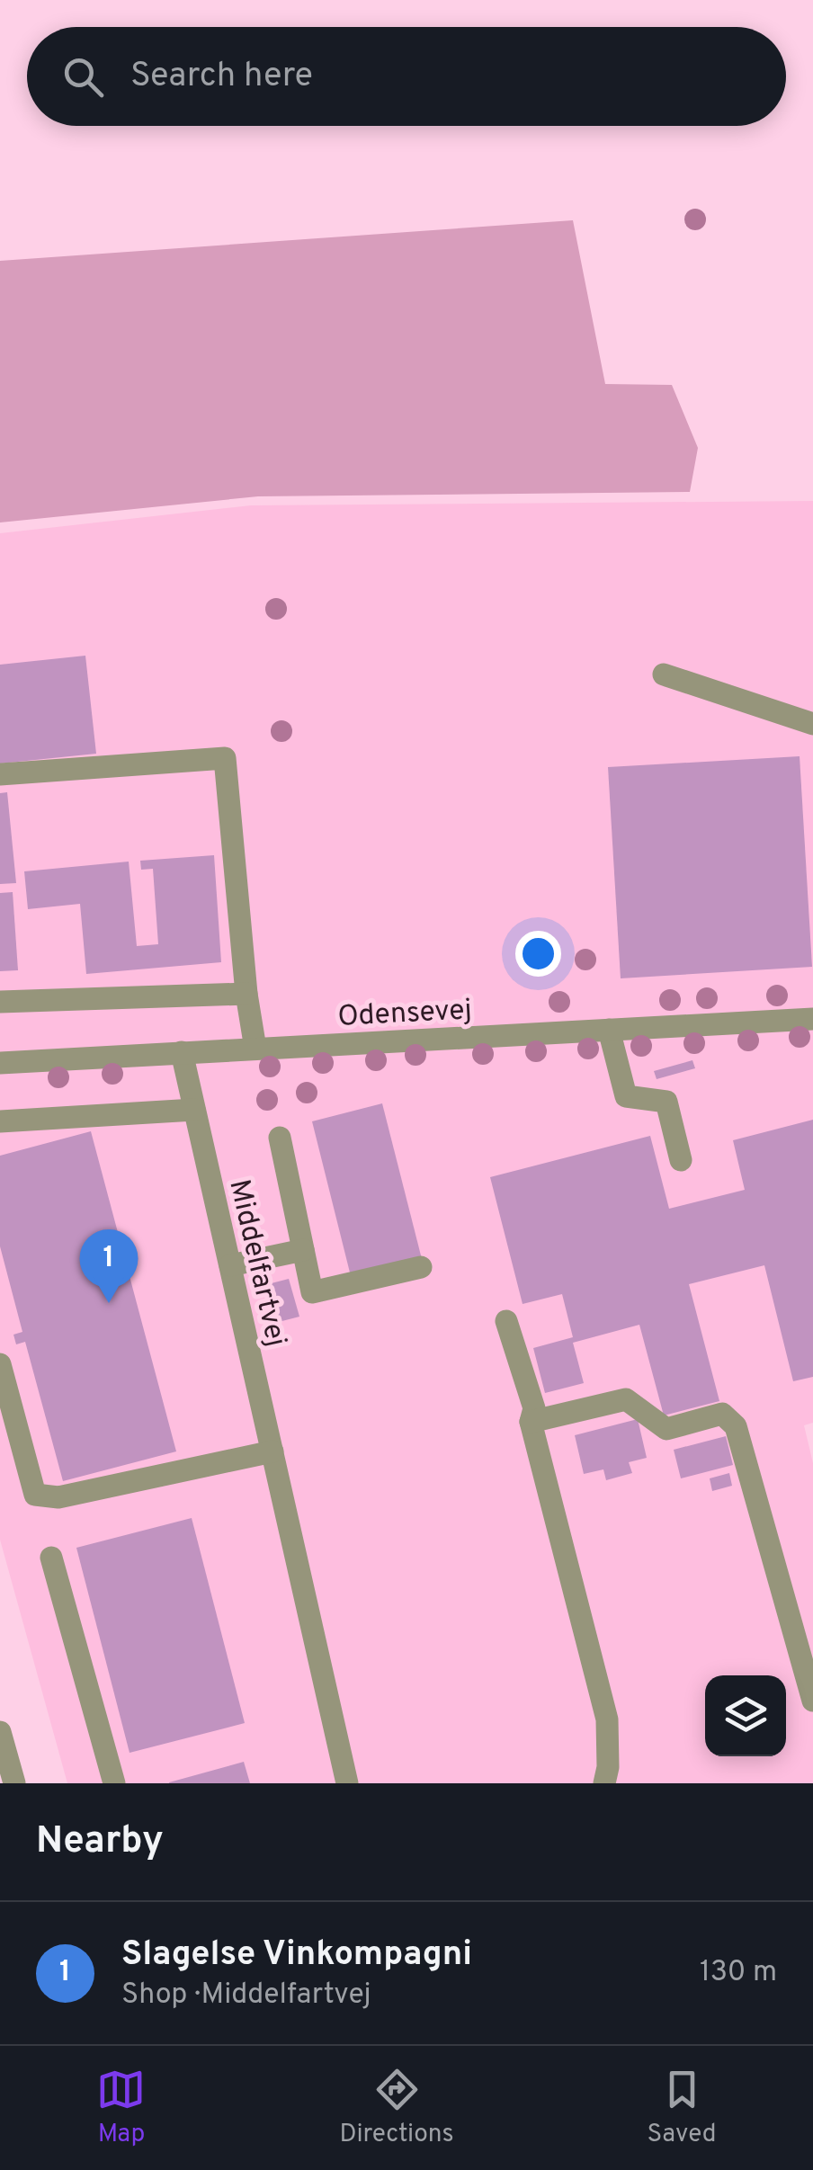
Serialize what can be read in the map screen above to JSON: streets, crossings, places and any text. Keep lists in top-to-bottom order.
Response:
{
  "streets": {
    "street": ["Odensevej", "Middelfartvej"]
  },
  "crossings": [
    ["Odensevej", "Middelfartvej"]
  ],
  "page": {
    "search": "Search here",
    "pins": "1",
    "heading": "Nearby",
    "list": [
      {
        "mark": "1",
        "name": "Slagelse Vinkompagni",
        "note": "Shop · Middelfartvej",
        "value": "130 m"
      }
    ],
    "nav": ["Map", "Directions", "Saved"]
  }
}
